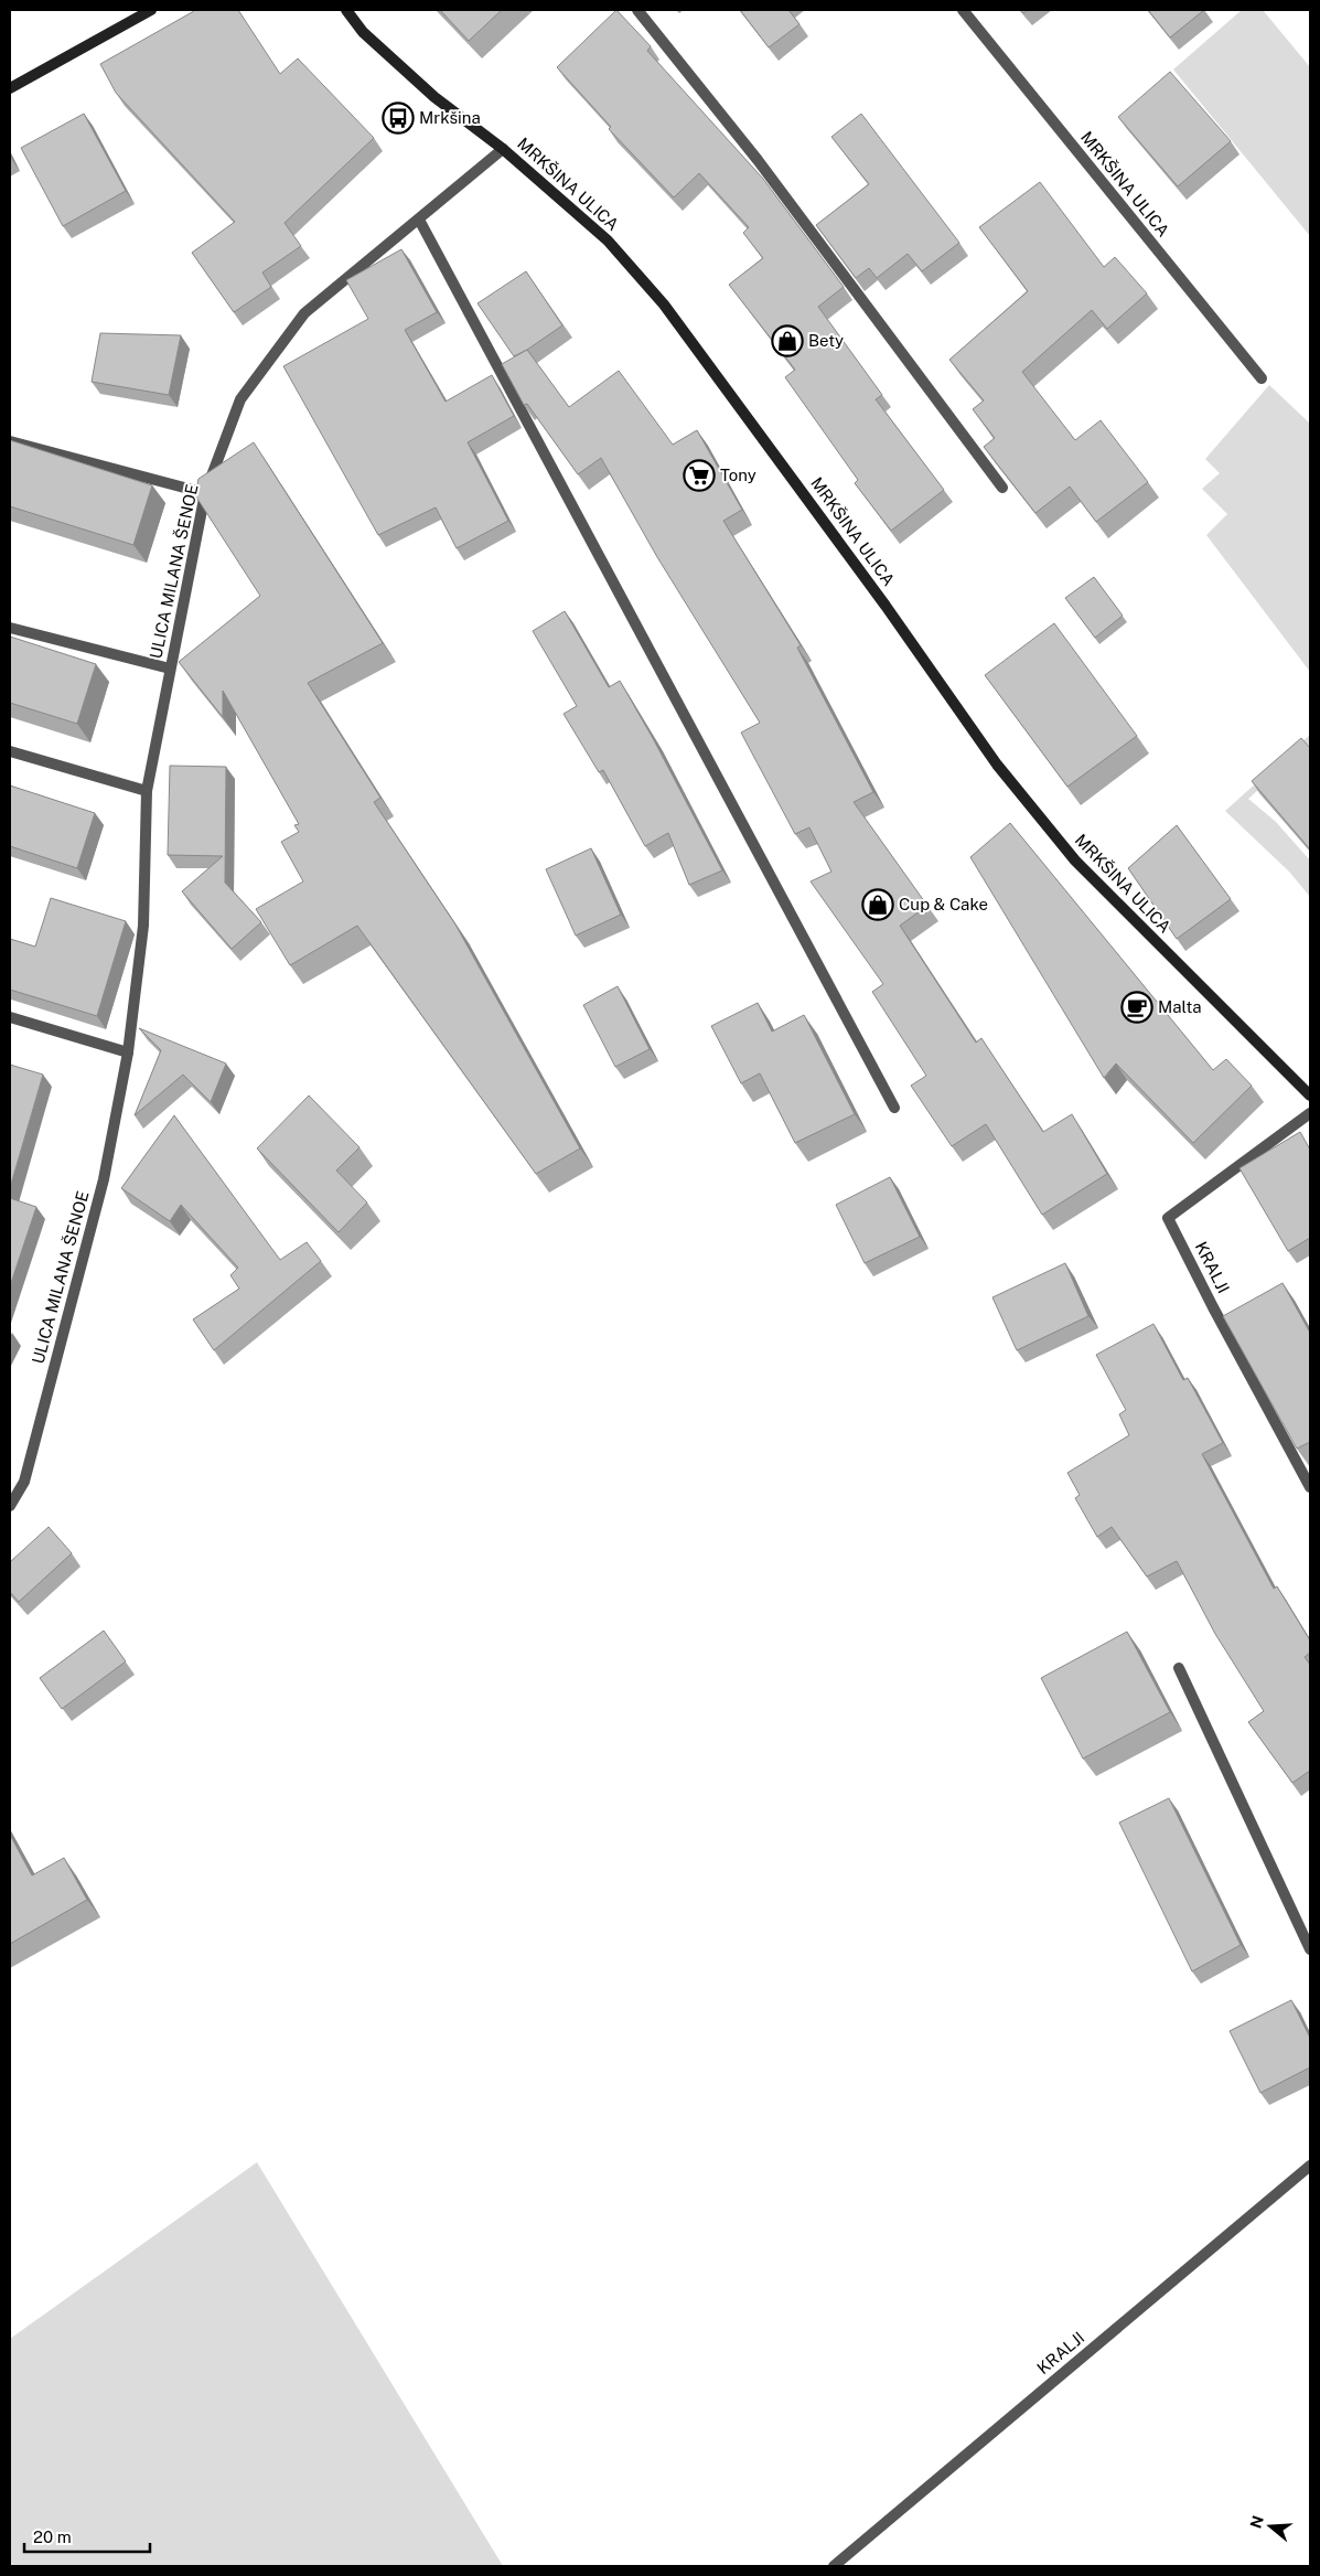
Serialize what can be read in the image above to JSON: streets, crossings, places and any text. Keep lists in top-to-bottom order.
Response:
{
  "streets": {
    "street": ["MRKŠINA ULICA", "ULICA MILANA ŠENOE", "KRALJI"]
  },
  "crossings": [
    ["MRKŠINA ULICA", "ULICA MILANA ŠENOE"]
  ],
  "places": {
    "bus stop": ["Mrkšina"],
    "shop": ["Bety", "Cup & Cake"],
    "supermarket": ["Tony"],
    "cafe": ["Malta"]
  },
  "scale_bar": "20 m",
  "north": "left"
}
